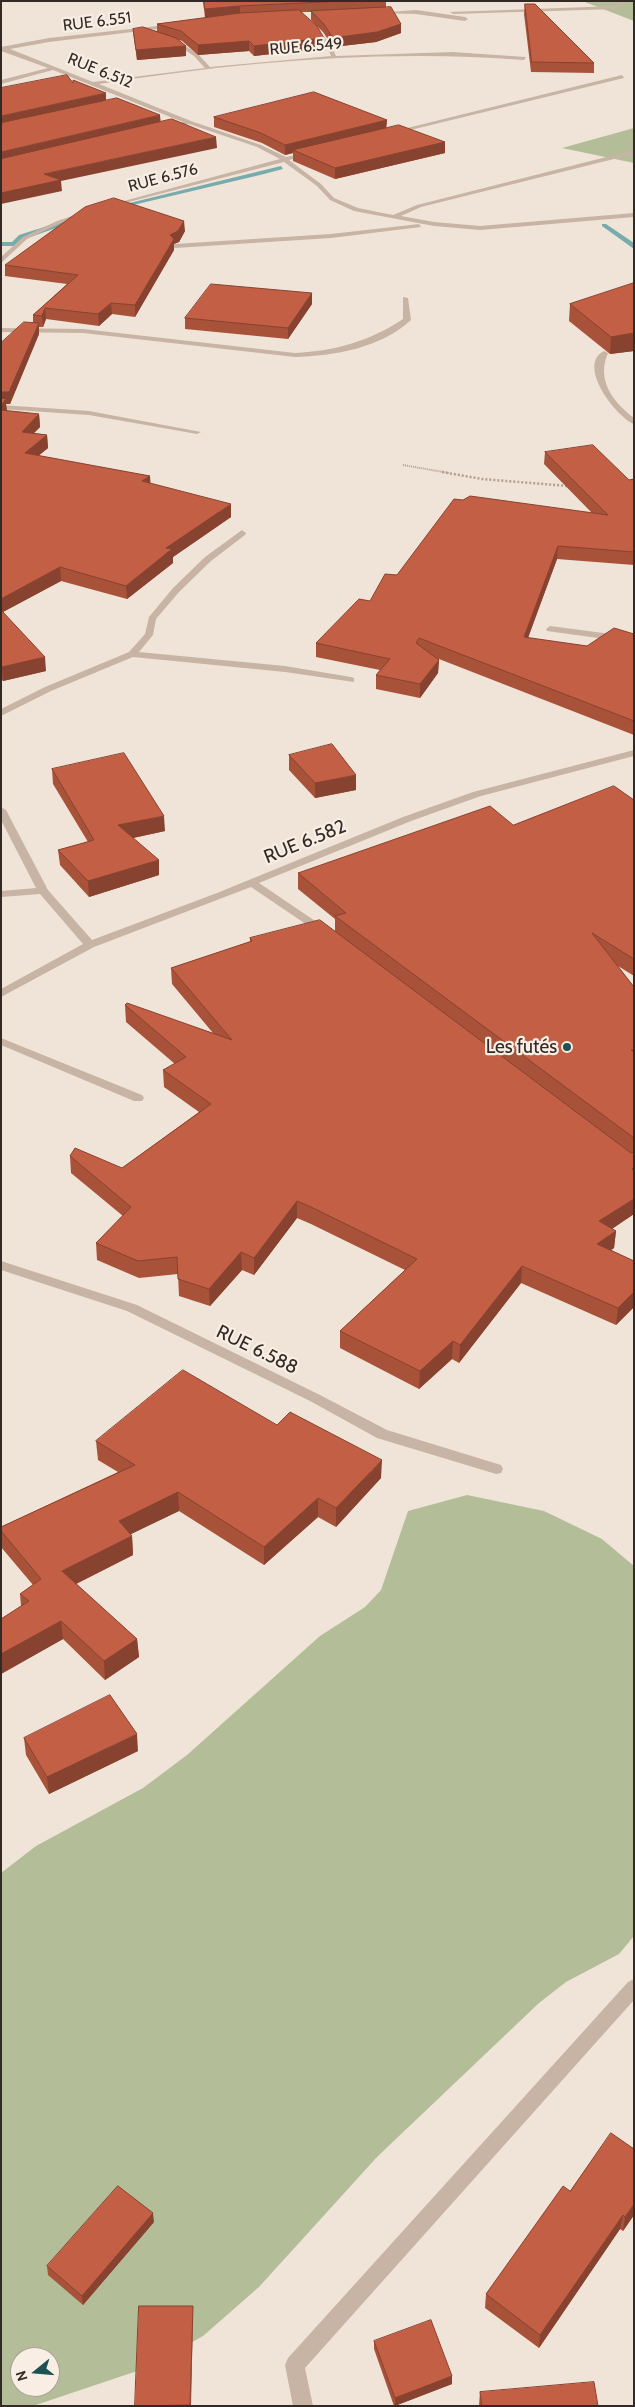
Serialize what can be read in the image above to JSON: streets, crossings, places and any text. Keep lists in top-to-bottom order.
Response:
{
  "streets": {
    "street": [
      "RUE 6.551",
      "RUE 6.549",
      "RUE 6.512",
      "RUE 6.576",
      "RUE 6.582",
      "RUE 6.588"
    ]
  },
  "crossings": [
    ["RUE 6.551", "RUE 6.512"],
    ["RUE 6.549", "RUE 6.512"],
    ["RUE 6.512", "RUE 6.576"]
  ],
  "places": ["Les futés"],
  "north": "left"
}
